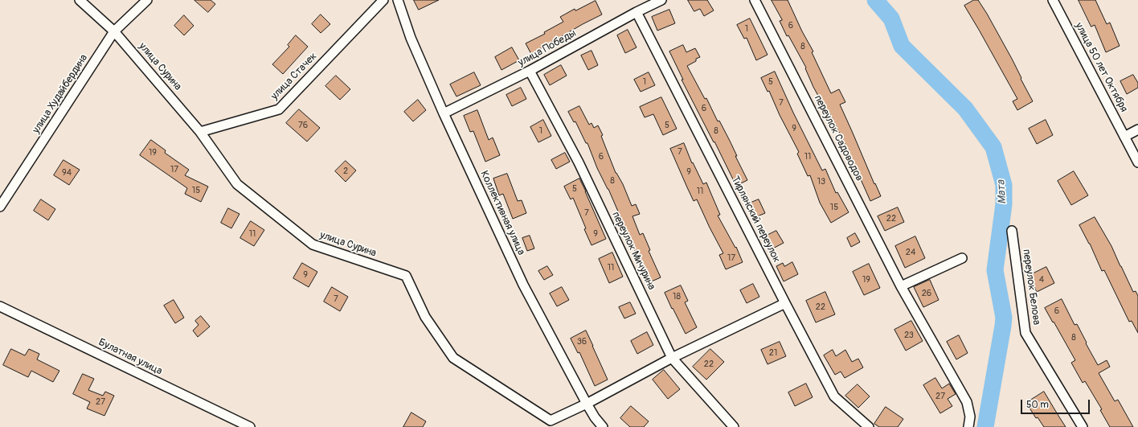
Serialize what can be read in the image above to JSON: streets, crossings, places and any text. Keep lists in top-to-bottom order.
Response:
{
  "streets": {
    "street": [
      "улица Победы",
      "улица Сурина",
      "улица 50 лет Октября",
      "улица Стачек",
      "улица Худайбердина",
      "переулок Садоводов",
      "Коллективная улица",
      "Тирлянский переулок",
      "переулок Мичурина",
      "переулок Белова",
      "Булатная улица"
    ]
  },
  "crossings": [
    ["улица Победы", "Коллективная улица"],
    ["улица Победы", "Тирлянский переулок"],
    ["улица Победы", "переулок Мичурина"],
    ["улица Сурина", "улица Стачек"],
    ["улица Сурина", "улица Худайбердина"],
    ["улица Сурина", "Коллективная улица"]
  ],
  "water": ["Мата"],
  "house_numbers": [
    "6",
    "1",
    "8",
    "1",
    "5",
    "7",
    "6",
    "76",
    "5",
    "9",
    "1",
    "8",
    "7",
    "19",
    "6",
    "11",
    "17",
    "2",
    "9",
    "94",
    "8",
    "13",
    "5",
    "15",
    "11",
    "15",
    "7",
    "22",
    "11",
    "9",
    "24",
    "17",
    "11",
    "9",
    "19",
    "4",
    "26",
    "18",
    "7",
    "22",
    "6",
    "23",
    "8",
    "36",
    "21",
    "22",
    "27",
    "27"
  ],
  "scale_bar": "50 m"
}
